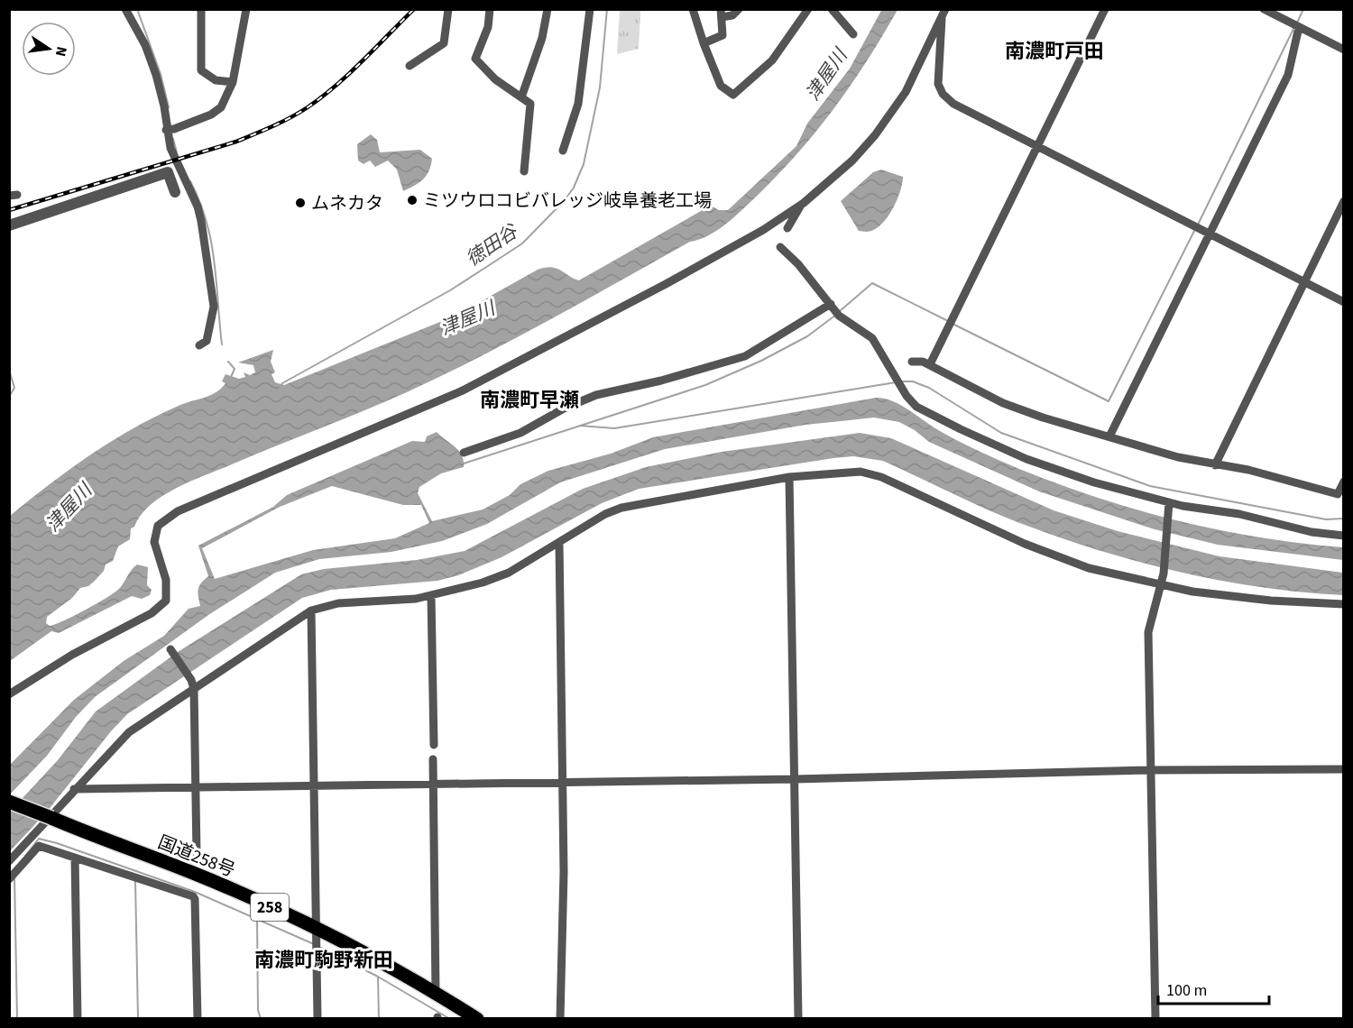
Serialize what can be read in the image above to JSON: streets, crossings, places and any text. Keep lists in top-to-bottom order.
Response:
{
  "streets": {
    "highway": ["国道258号", "258"]
  },
  "districts": ["南濃町戸田", "南濃町早瀬", "南濃町駒野新田"],
  "water": ["津屋川", "徳田谷"],
  "places": ["ミツウロコビバレッジ岐阜養老工場", "ムネカタ"],
  "scale_bar": "100 m",
  "north": "right"
}
